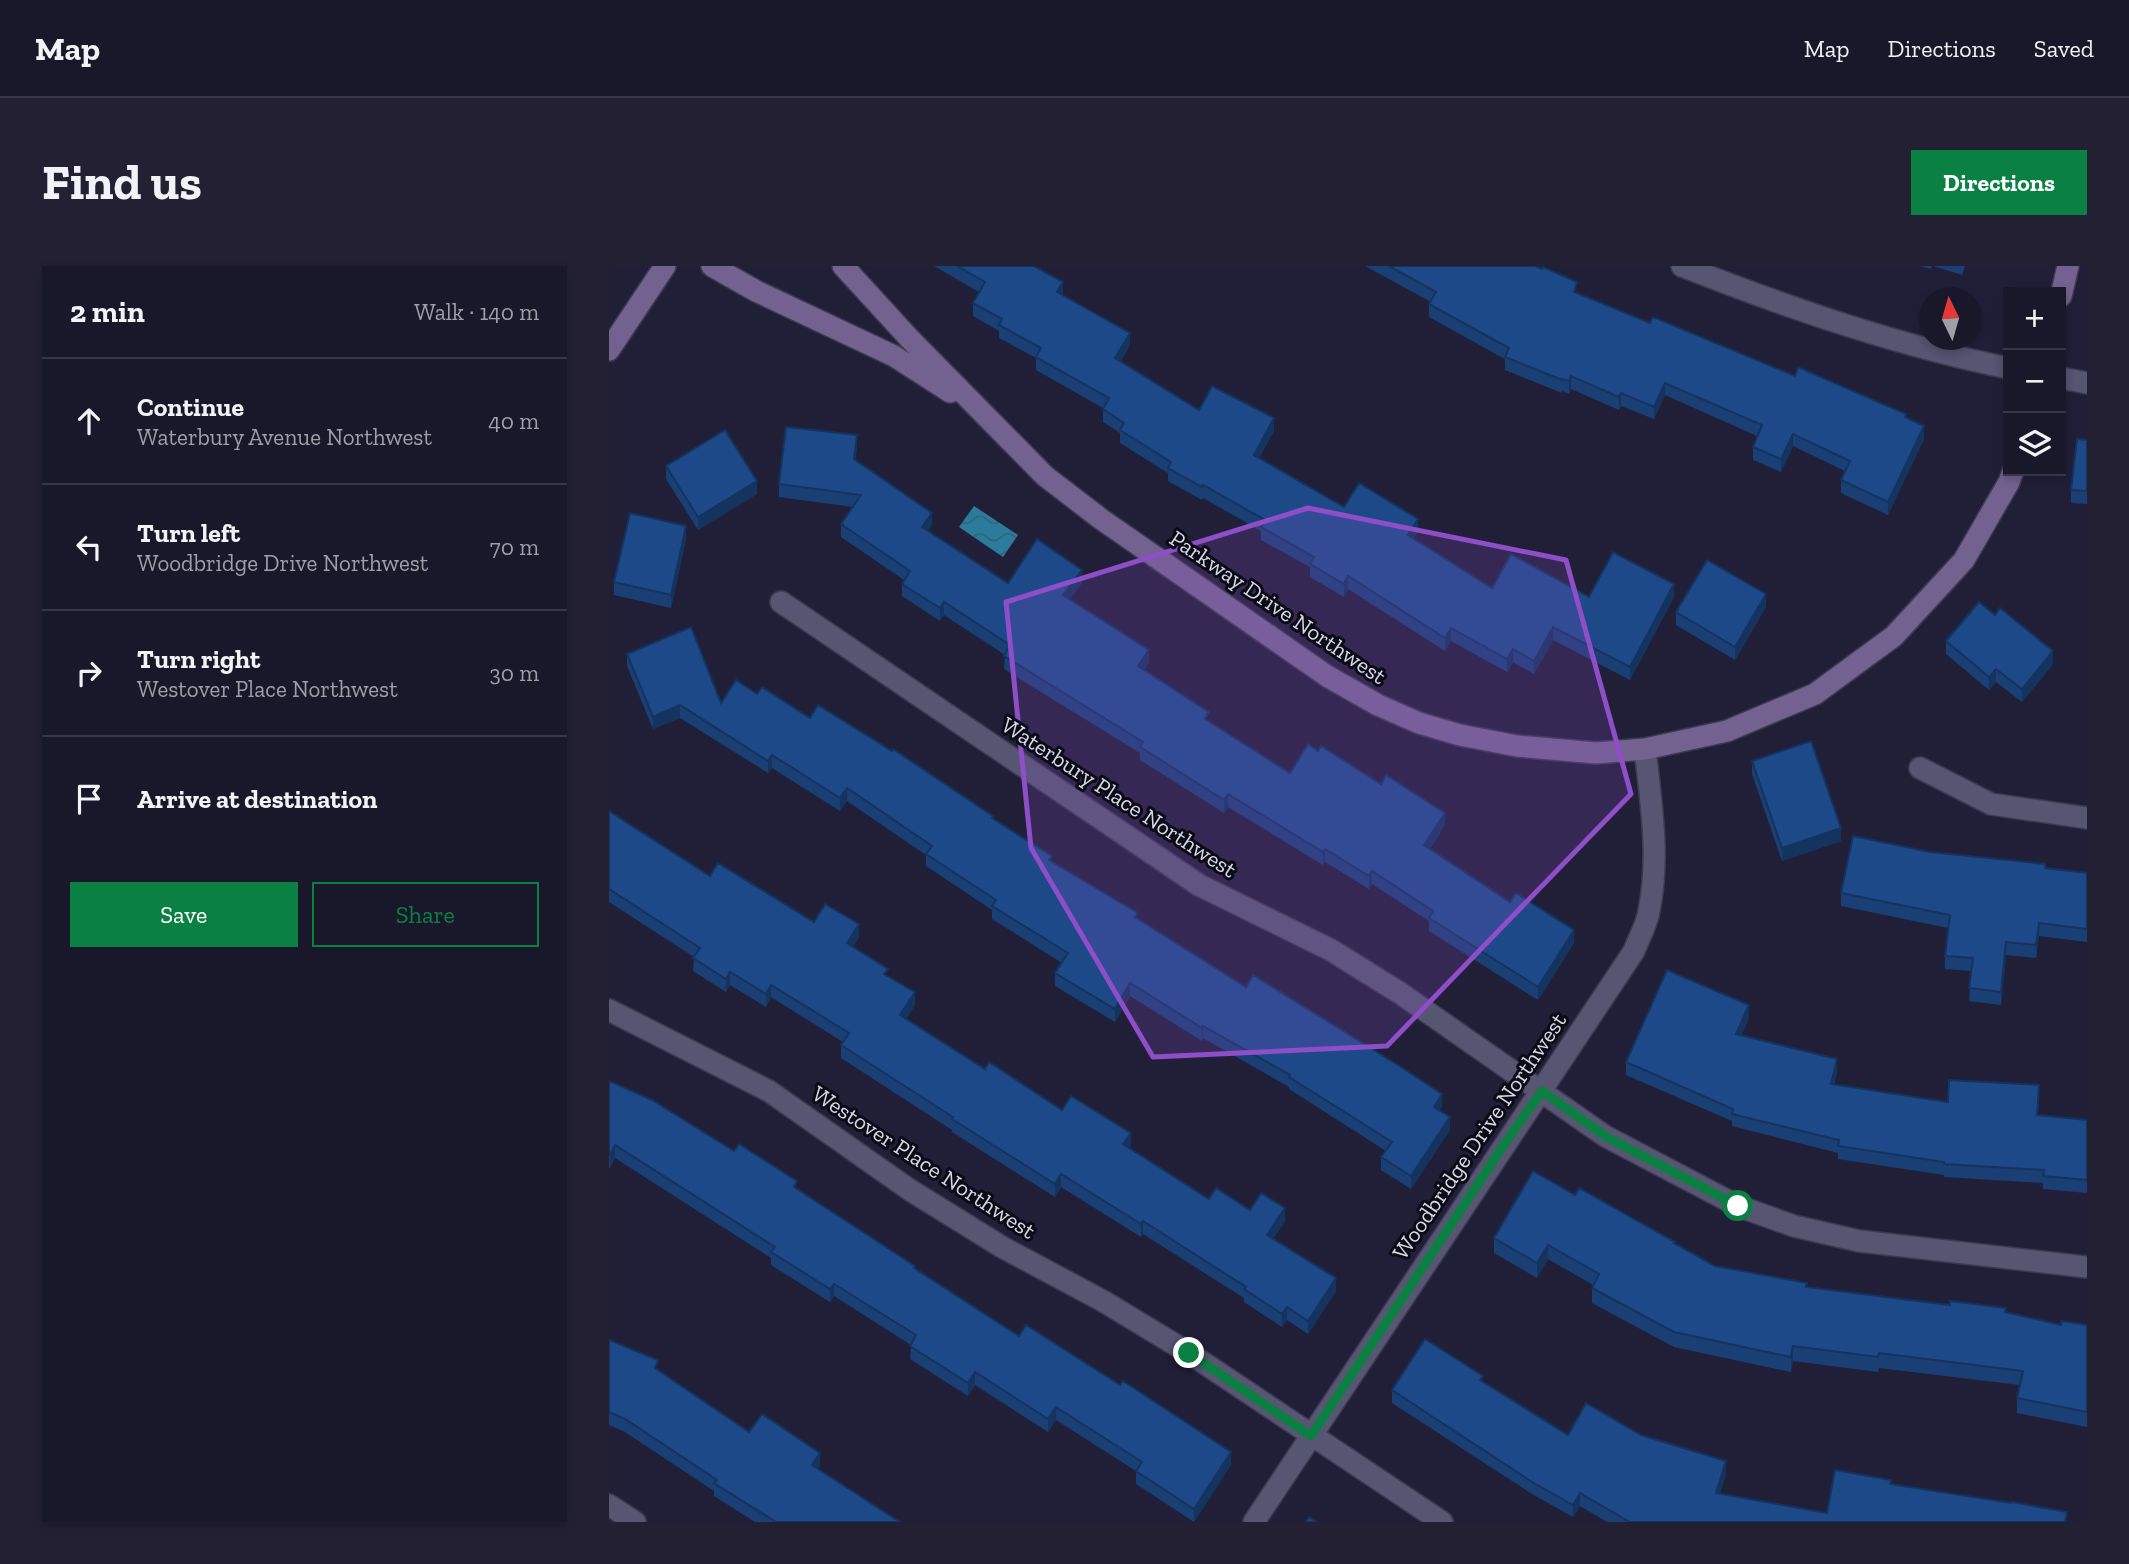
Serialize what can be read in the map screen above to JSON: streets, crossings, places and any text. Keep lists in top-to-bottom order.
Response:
{
  "streets": {
    "street": [
      "Parkway Drive Northwest",
      "Waterbury Place Northwest",
      "Woodbridge Drive Northwest",
      "Westover Place Northwest"
    ]
  },
  "crossings": [
    ["Parkway Drive Northwest", "Woodbridge Drive Northwest"],
    ["Waterbury Place Northwest", "Woodbridge Drive Northwest"],
    ["Woodbridge Drive Northwest", "Westover Place Northwest"]
  ],
  "north": "top",
  "page": {
    "header": "Map",
    "nav": ["Map", "Directions", "Saved"],
    "buttons": [
      "Directions",
      ["Save", "Share"]
    ],
    "title": "Find us",
    "heading": ["2 min", "Walk · 140 m"],
    "map_buttons": ["+", "−"],
    "list": [
      ["Continue", "Waterbury Avenue Northwest", "40 m"],
      ["Turn left", "Woodbridge Drive Northwest", "70 m"],
      ["Turn right", "Westover Place Northwest", "30 m"],
      "Arrive at destination"
    ]
  }
}
